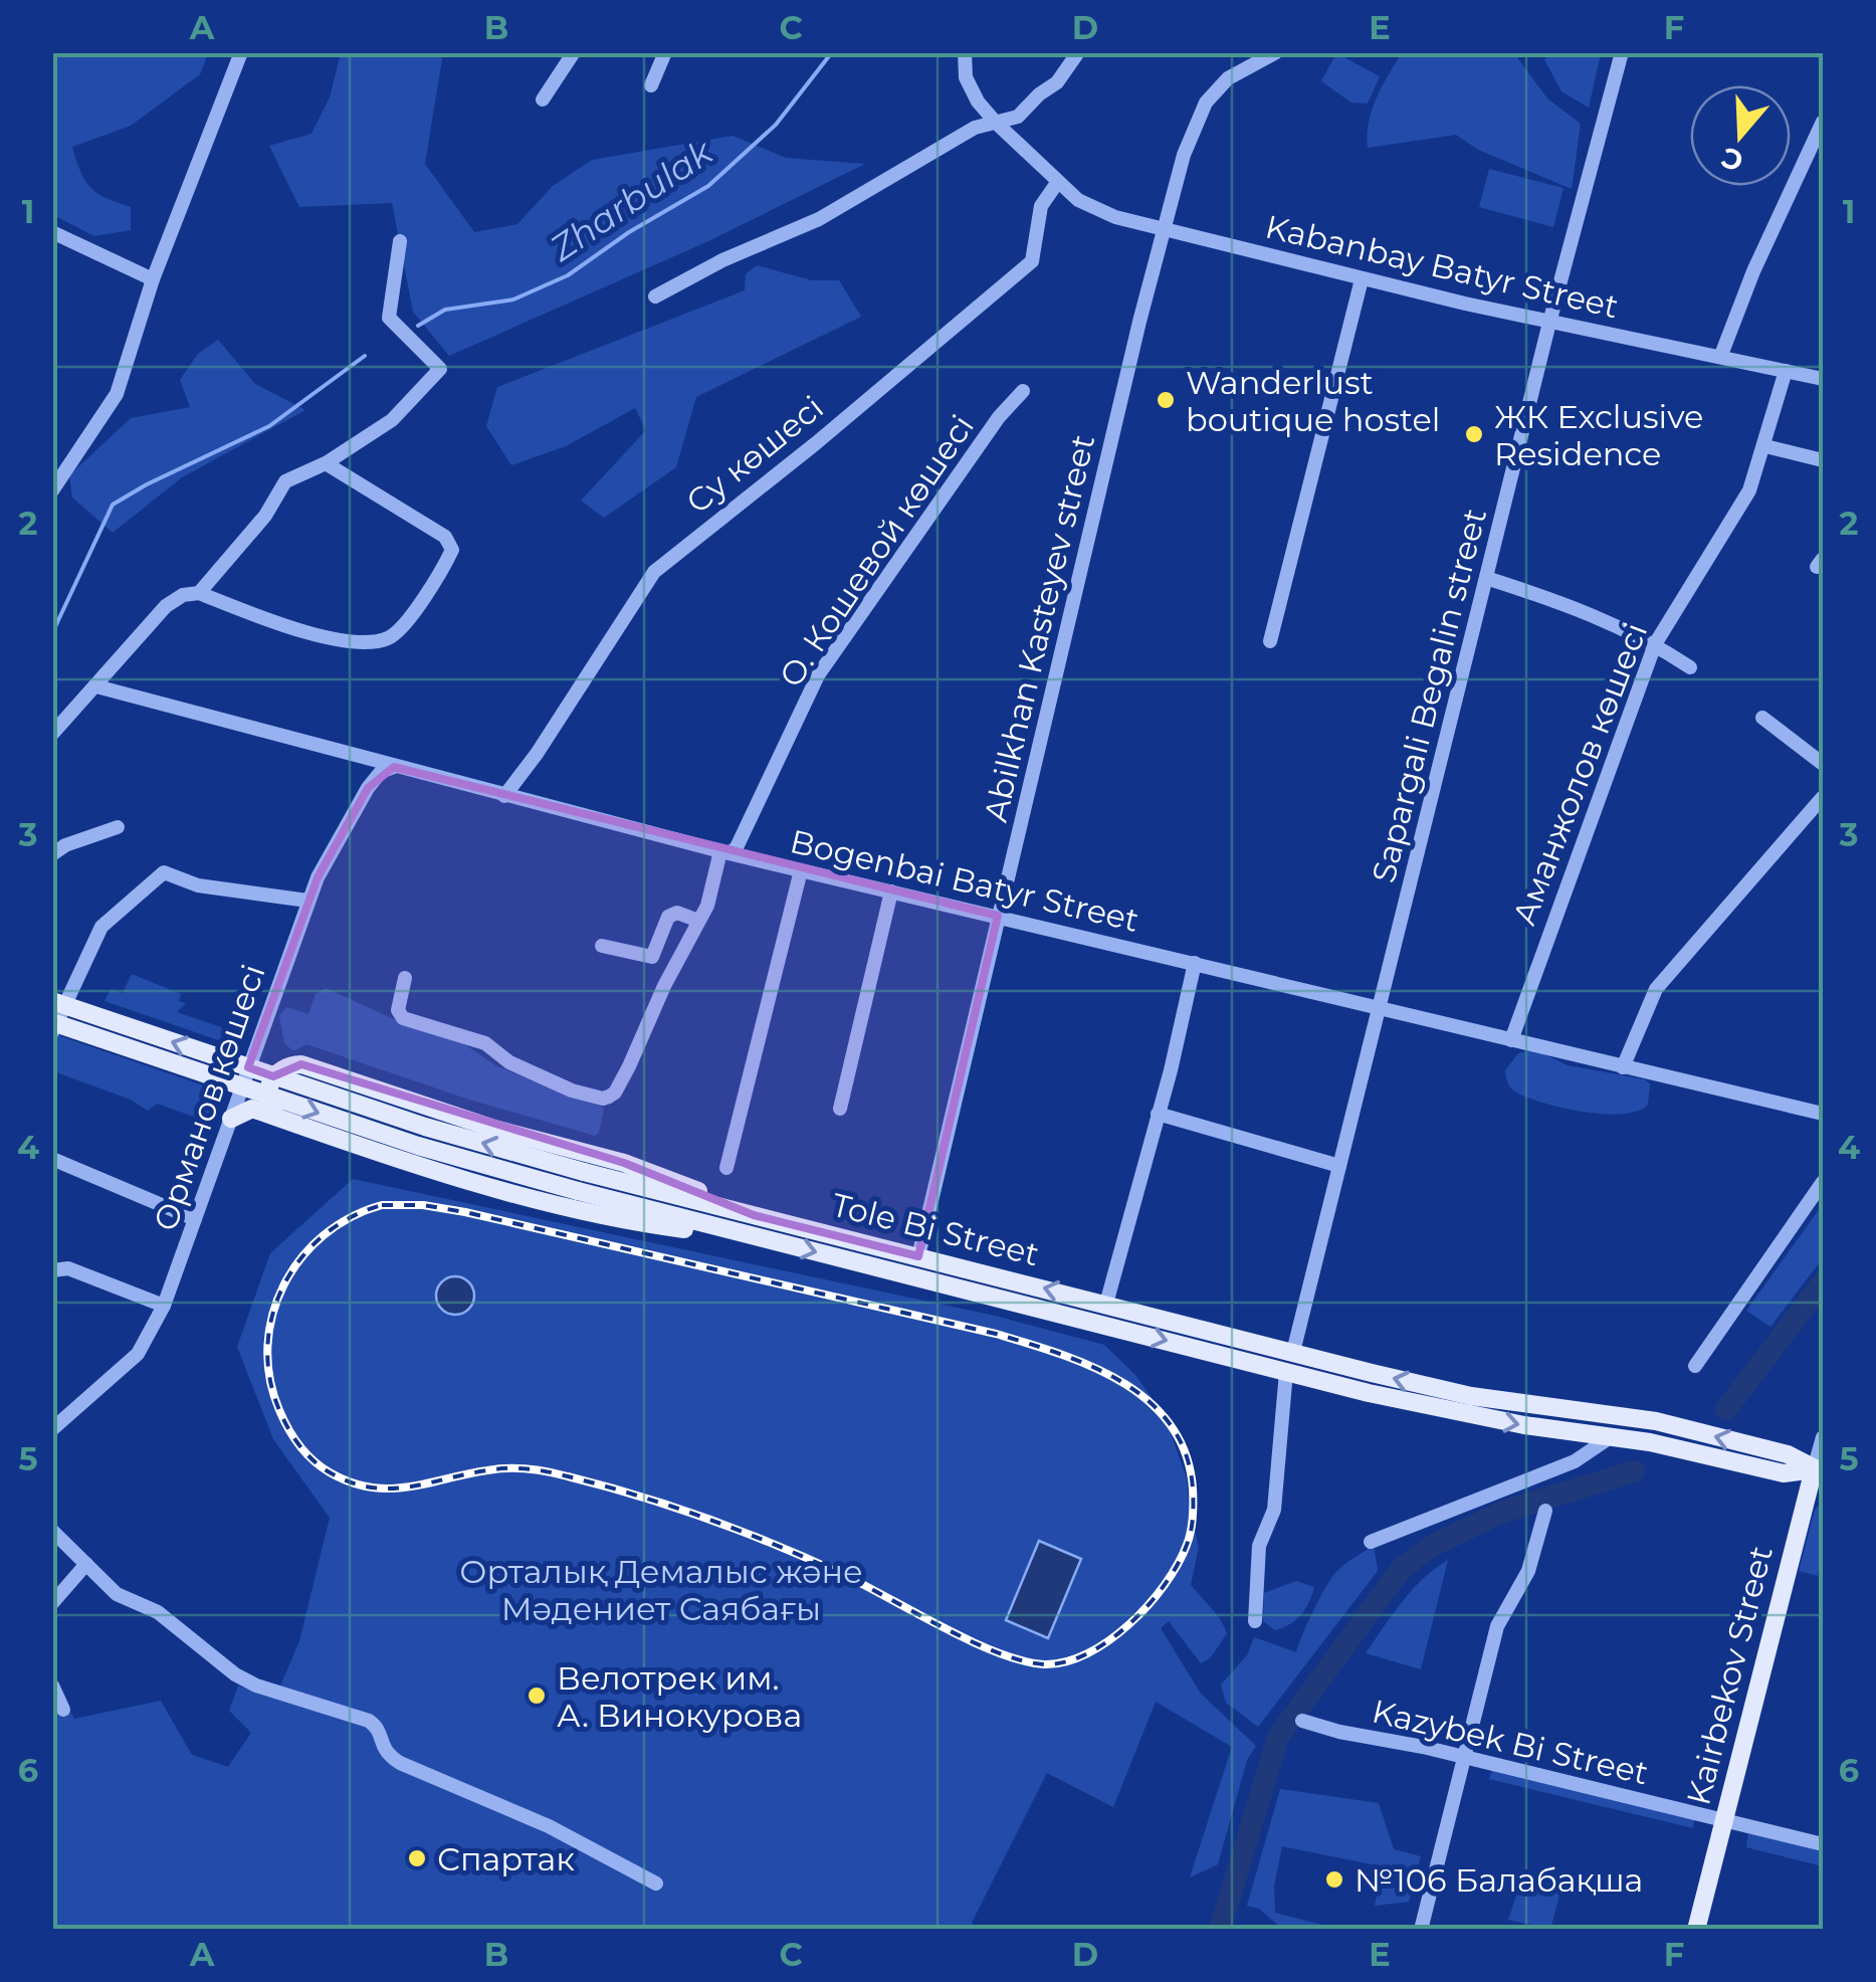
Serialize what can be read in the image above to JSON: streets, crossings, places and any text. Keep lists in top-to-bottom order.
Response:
{
  "streets": {
    "main road": ["Tole Bi Street", "Kairbekov Street"],
    "street": [
      "Kabanbay Batyr Street",
      "Су көшесі",
      "О. Кошевой көшесі",
      "Abilkhan Kasteyev street",
      "Sapargali Begalin street",
      "Аманжолов көшесі",
      "Bogenbai Batyr Street",
      "Орманов көшесі",
      "Kazybek Bi Street"
    ]
  },
  "crossings": [
    ["Kabanbay Batyr Street", "Су көшесі"],
    ["Kabanbay Batyr Street", "Abilkhan Kasteyev street"],
    ["Kabanbay Batyr Street", "Sapargali Begalin street"],
    ["Kabanbay Batyr Street", "Аманжолов көшесі"],
    ["Су көшесі", "Bogenbai Batyr Street"],
    ["О. Кошевой көшесі", "Bogenbai Batyr Street"],
    ["Abilkhan Kasteyev street", "Bogenbai Batyr Street"],
    ["Abilkhan Kasteyev street", "Tole Bi Street"],
    ["Sapargali Begalin street", "Bogenbai Batyr Street"],
    ["Sapargali Begalin street", "Tole Bi Street"],
    ["Аманжолов көшесі", "Bogenbai Batyr Street"],
    ["Bogenbai Batyr Street", "Орманов көшесі"],
    ["Tole Bi Street", "Kairbekov Street"],
    ["Kairbekov Street", "Kazybek Bi Street"]
  ],
  "water": ["Zharbulak"],
  "parks": ["Орталық Демалыс және Мәдениет Саябағы"],
  "places": [
    "Wanderlust boutique hostel",
    "ЖК Exclusive Residence",
    "Велотрек им. А. Винокурова",
    "Спартак",
    "№106 Балабақша"
  ],
  "north": "bottom",
  "grid": {
    "columns": [
      "A",
      "B",
      "C",
      "D",
      "E",
      "F"
    ],
    "rows": [
      "1",
      "2",
      "3",
      "4",
      "5",
      "6"
    ]
  }
}
